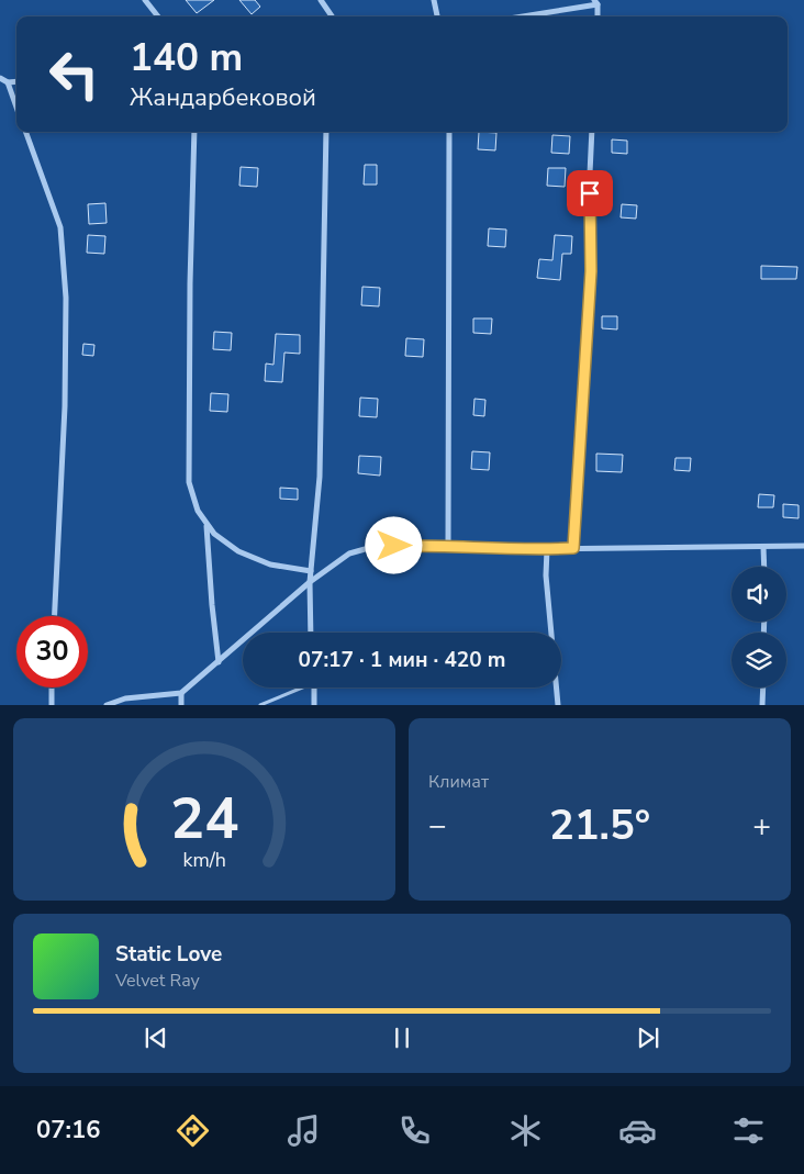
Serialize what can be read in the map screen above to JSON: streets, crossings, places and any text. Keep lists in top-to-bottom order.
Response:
{
  "page": {
    "turn": ["140 m", "Жандарбековой"],
    "limit": "30",
    "trip": "07:17 · 1 мин · 420 m",
    "tile": "Климат",
    "heat": ["−", "21.5°", "+"],
    "song": ["Static Love", "Velvet Ray"],
    "tabs": "07:16",
    "gauge": ["24", "km/h"]
  }
}
